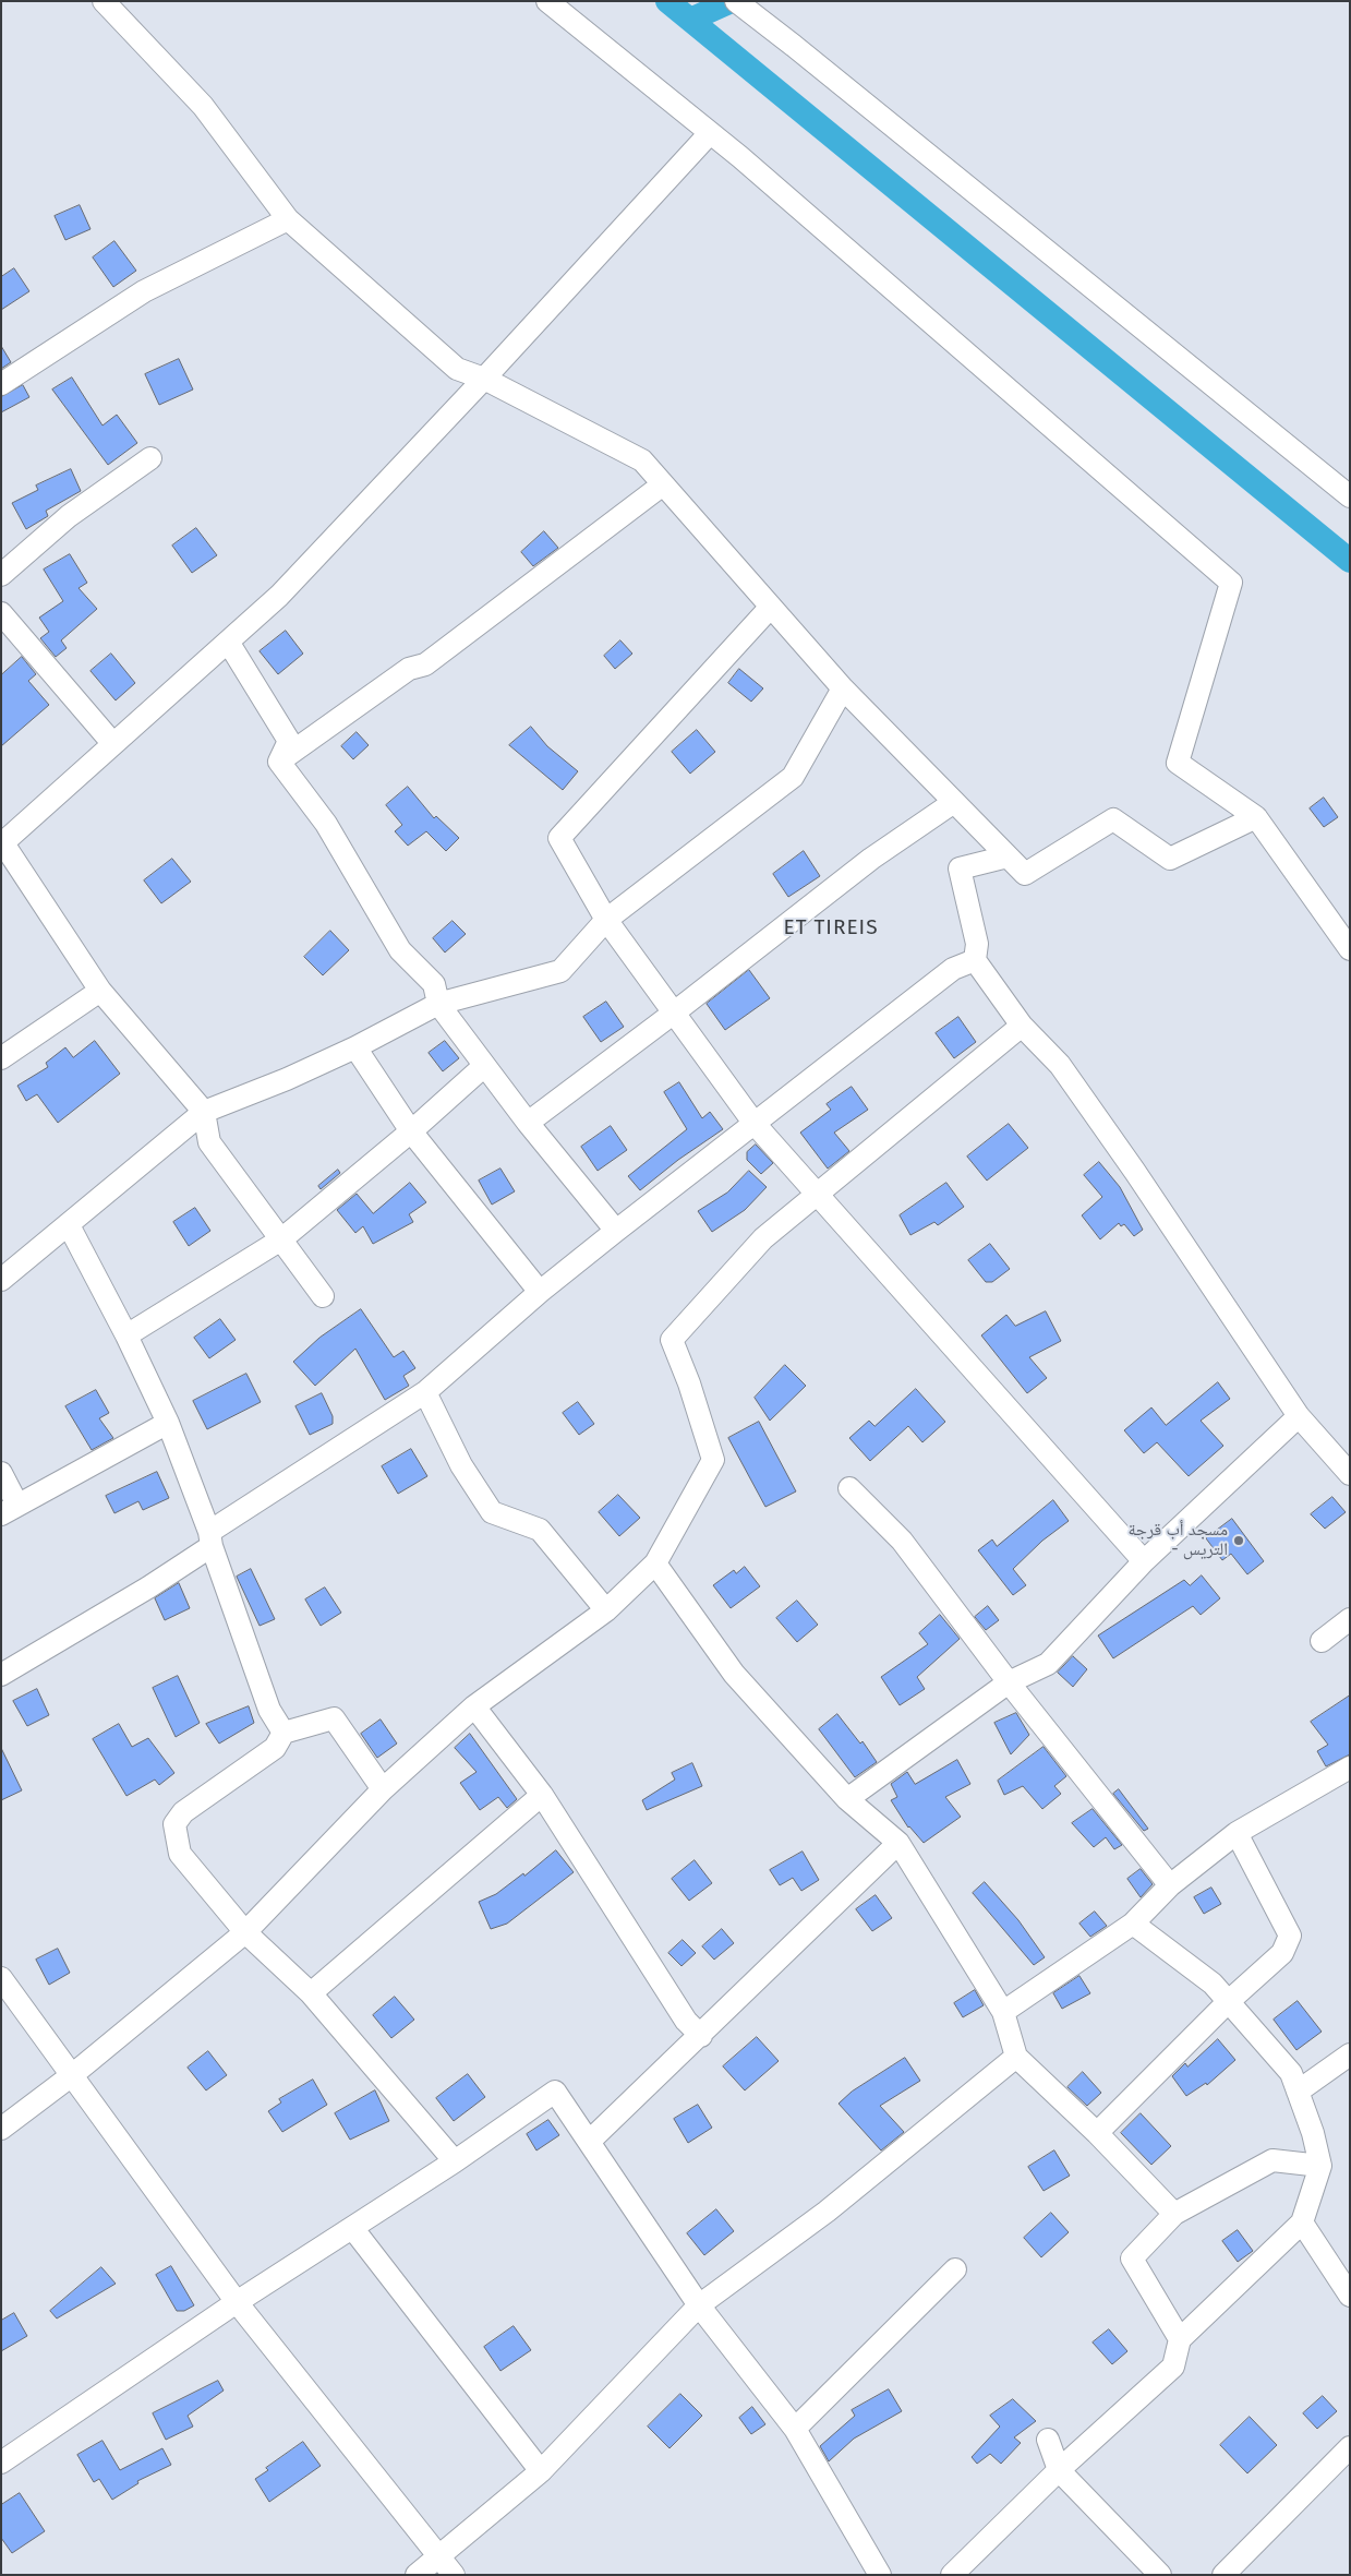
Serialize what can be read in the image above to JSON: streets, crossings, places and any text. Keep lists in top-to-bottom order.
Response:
{
  "districts": ["ET TIREIS"],
  "places": ["مسجد أب قرجة - التريس"]
}
